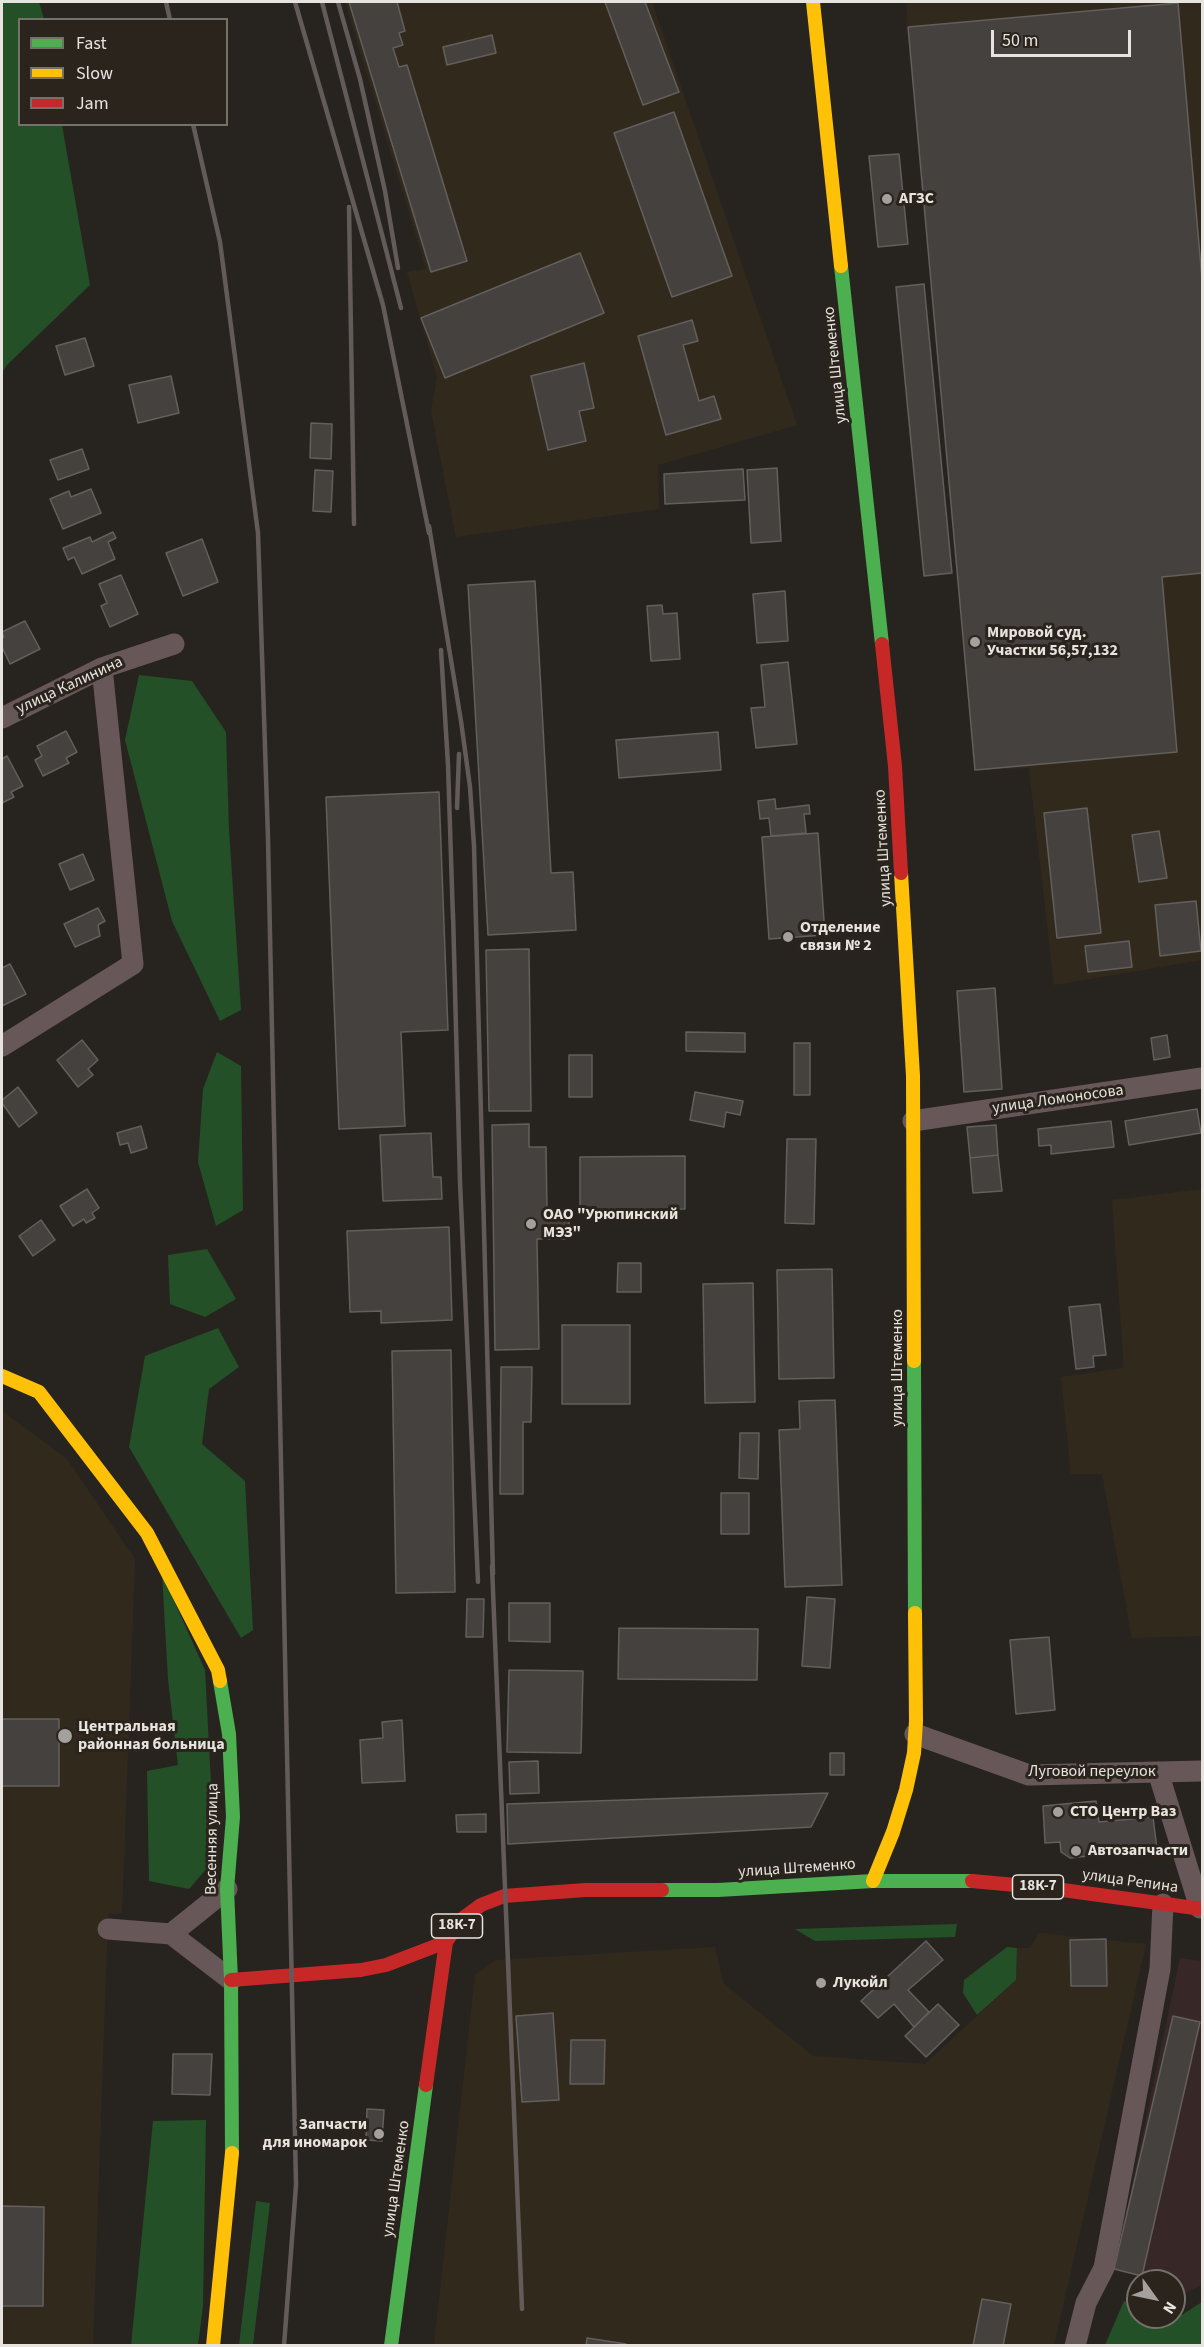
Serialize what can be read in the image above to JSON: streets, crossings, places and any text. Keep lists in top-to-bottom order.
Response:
{
  "streets": {
    "main road": [
      "улица Штеменко",
      "Весенняя улица",
      "улица Репина",
      "18К-7"
    ],
    "street": ["улица Калинина", "улица Ломоносова", "Луговой переулок"]
  },
  "crossings": [
    ["улица Штеменко", "улица Ломоносова"],
    ["улица Штеменко", "Луговой переулок"],
    ["улица Штеменко", "улица Репина"]
  ],
  "places": [
    "АГЗС",
    "Мировой суд. Участки 56,57,132",
    "Отделение связи № 2",
    "ОАО \"Урюпинский МЭЗ\"",
    "Центральная районная больница",
    "СТО Центр Ваз",
    "Автозапчасти",
    "Лукойл",
    "Запчасти для иномарок"
  ],
  "legend": ["Fast", "Slow", "Jam"],
  "scale_bar": "50 m",
  "north": "bottom right"
}
